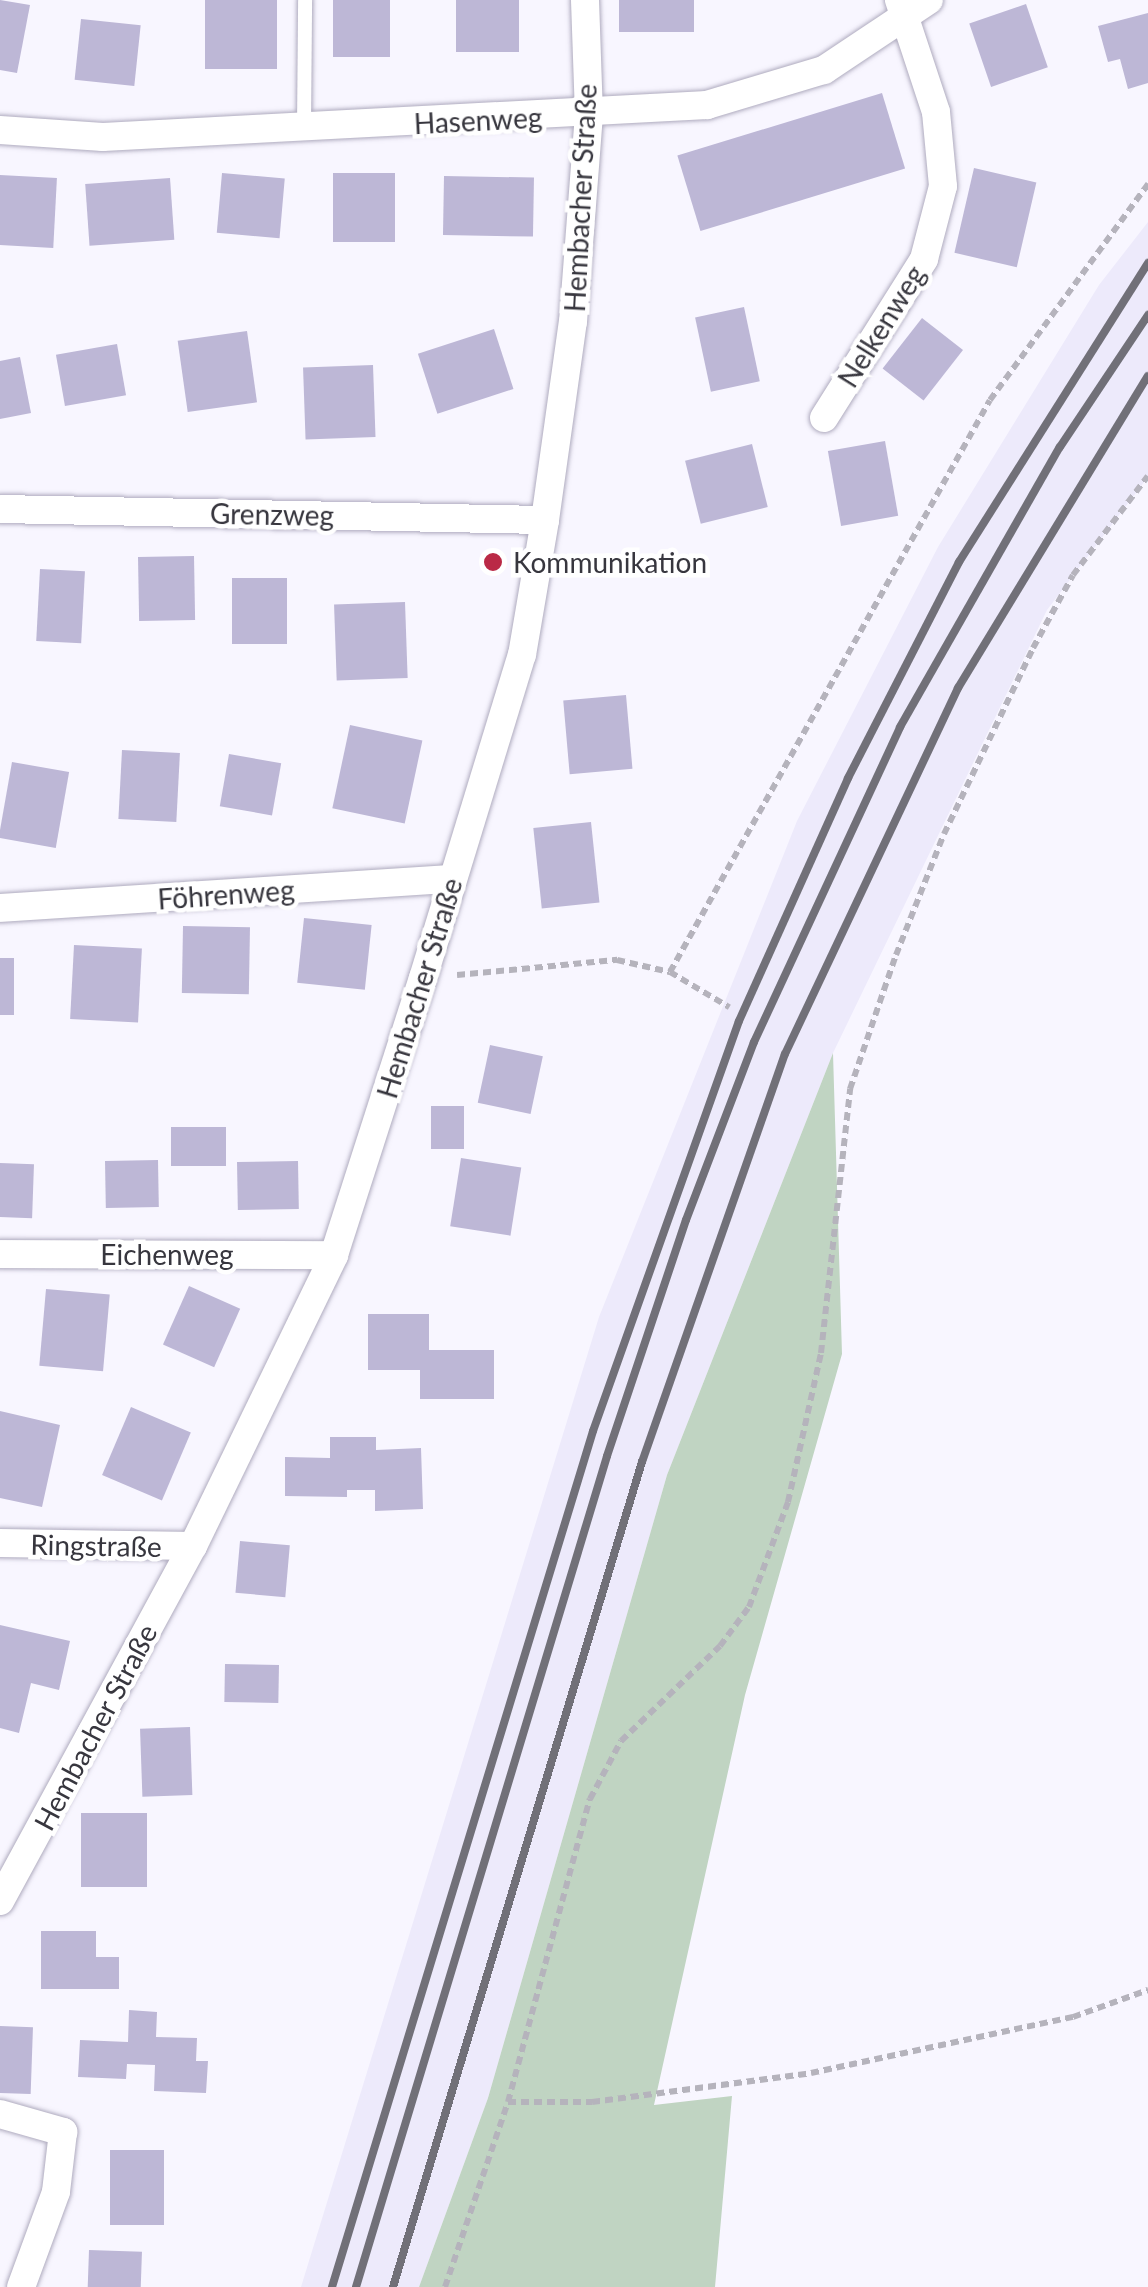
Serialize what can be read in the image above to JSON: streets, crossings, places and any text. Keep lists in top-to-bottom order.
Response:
{
  "streets": {
    "street": [
      "Hasenweg",
      "Hembacher Straße",
      "Nelkenweg",
      "Grenzweg",
      "Föhrenweg",
      "Eichenweg",
      "Ringstraße"
    ]
  },
  "crossings": [
    ["Hasenweg", "Hembacher Straße"],
    ["Hasenweg", "Nelkenweg"],
    ["Hembacher Straße", "Grenzweg"],
    ["Hembacher Straße", "Föhrenweg"],
    ["Hembacher Straße", "Eichenweg"],
    ["Hembacher Straße", "Ringstraße"]
  ],
  "places": ["Kommunikation"]
}
